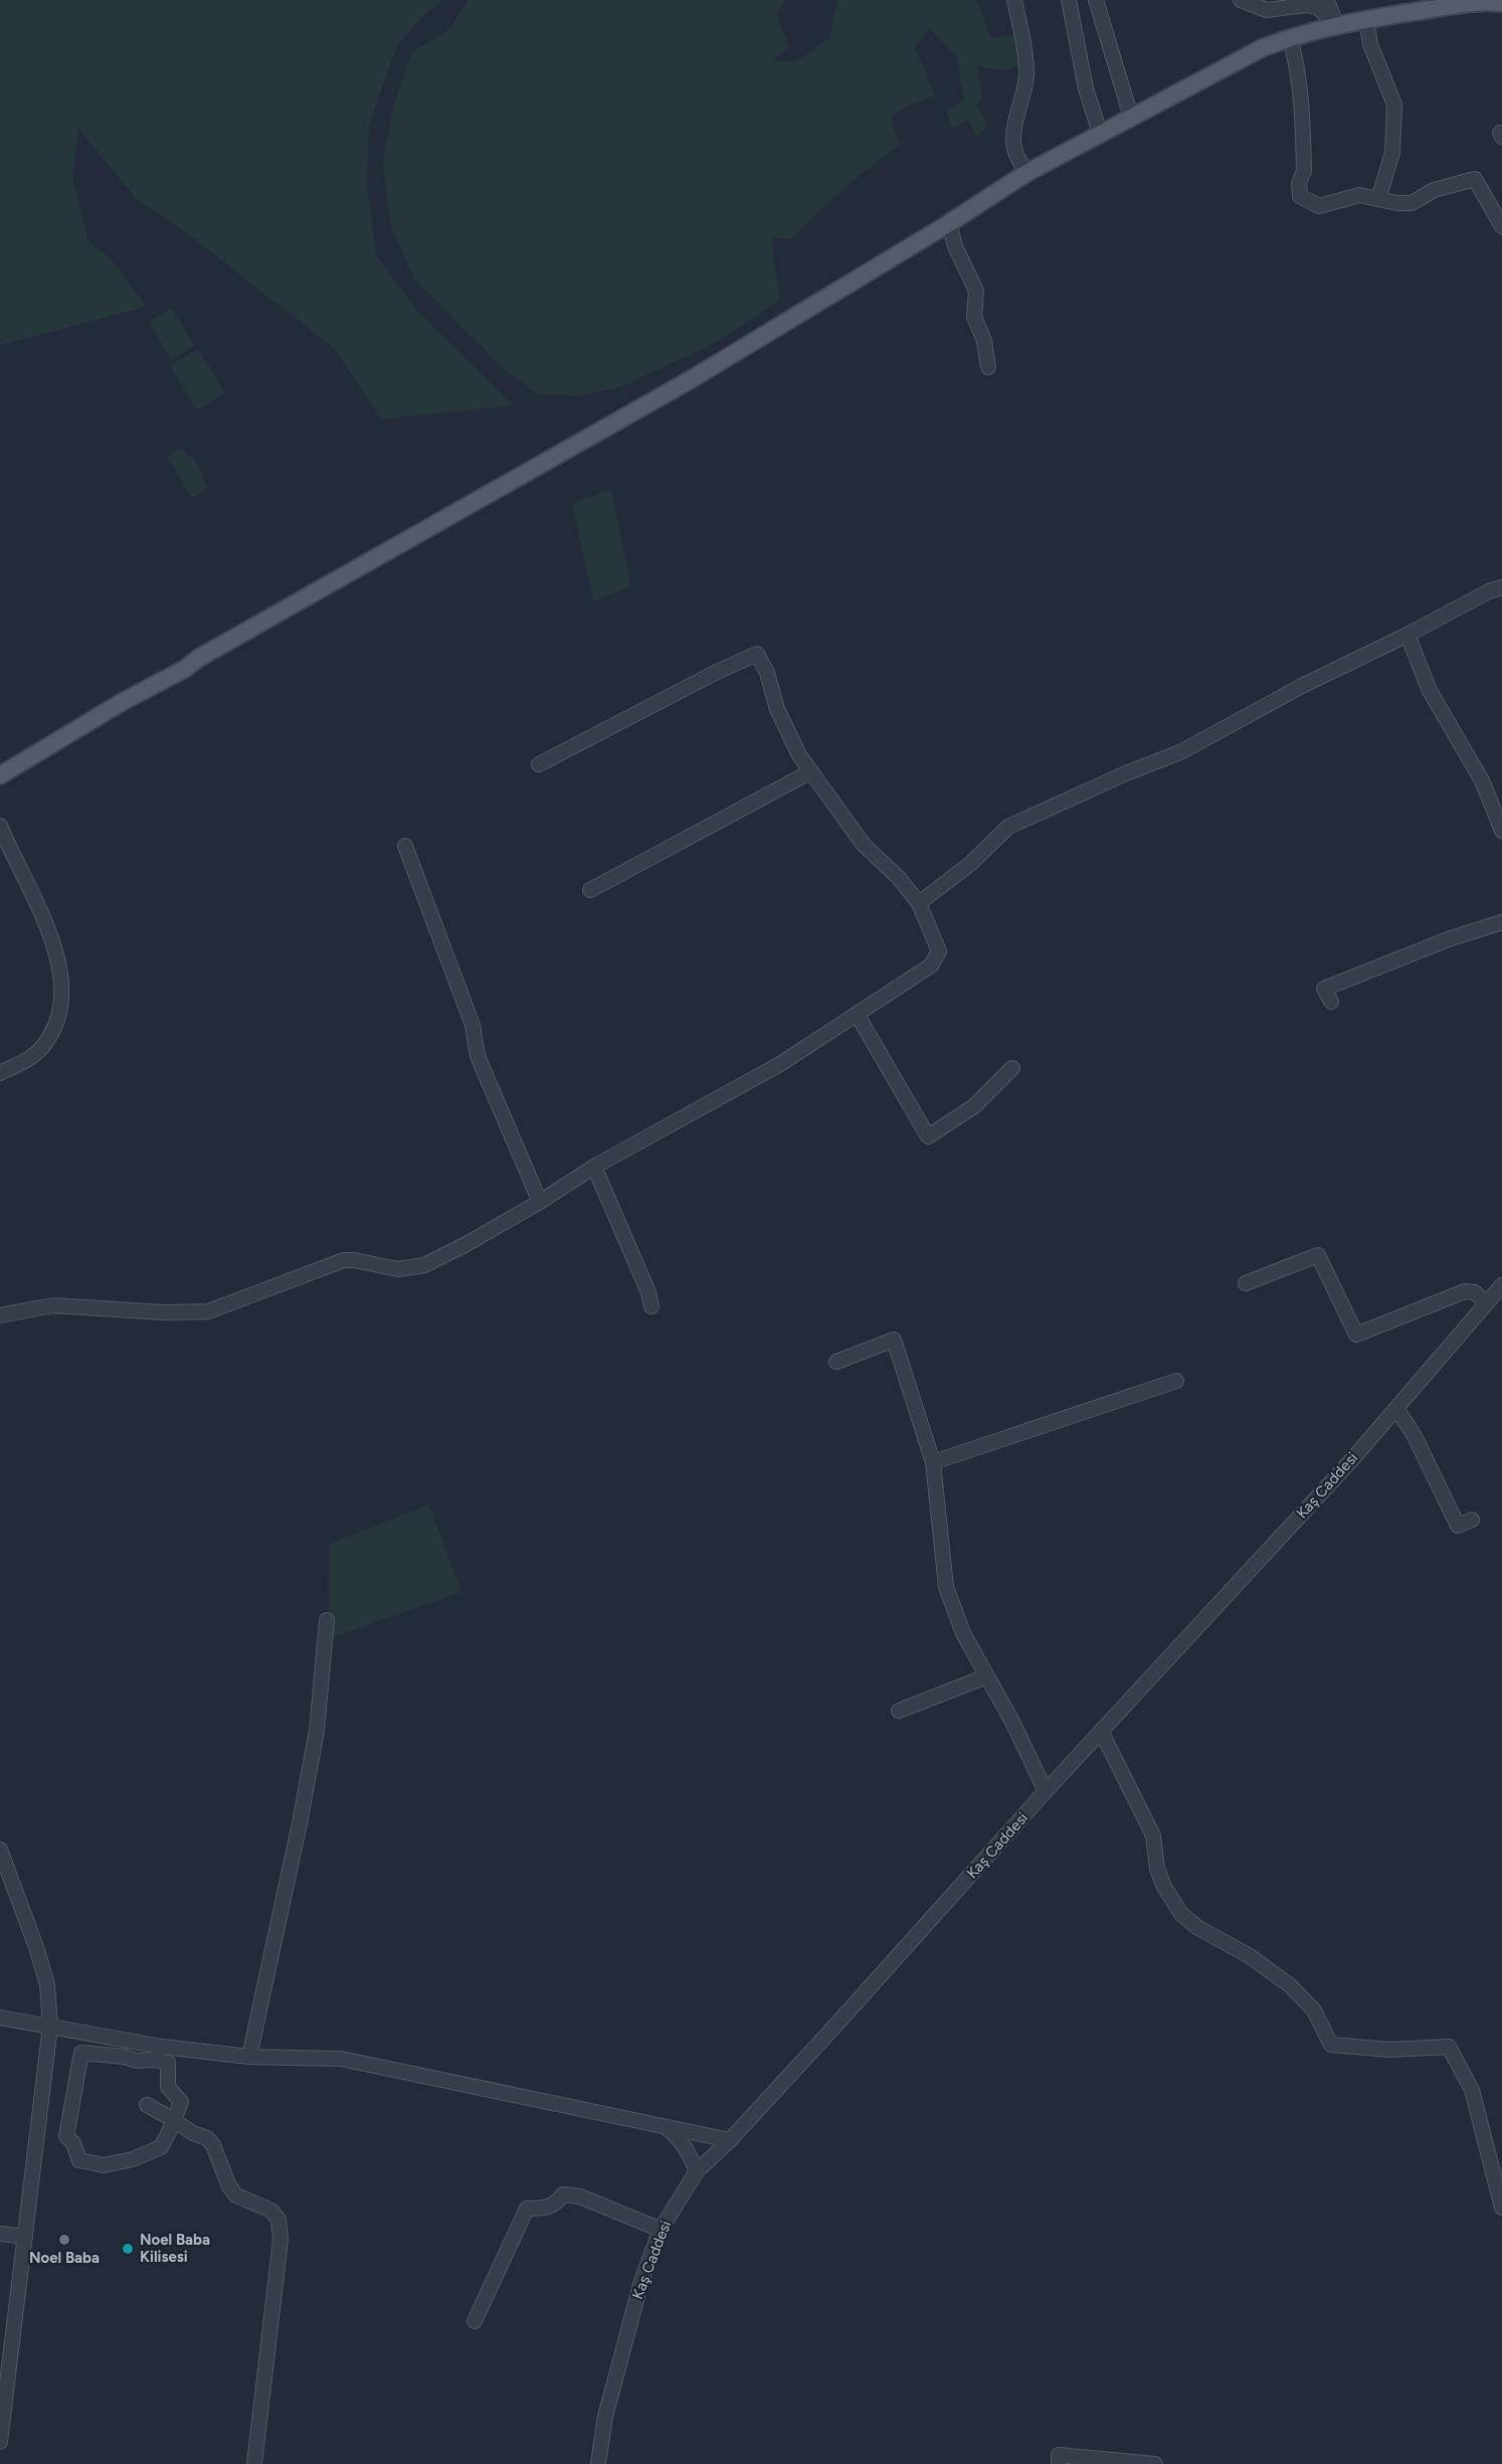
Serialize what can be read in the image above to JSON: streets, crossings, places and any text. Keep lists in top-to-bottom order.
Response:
{
  "streets": {
    "street": ["Kaş Caddesi"]
  },
  "places": ["Noel Baba", "Noel Baba Kilisesi"]
}
